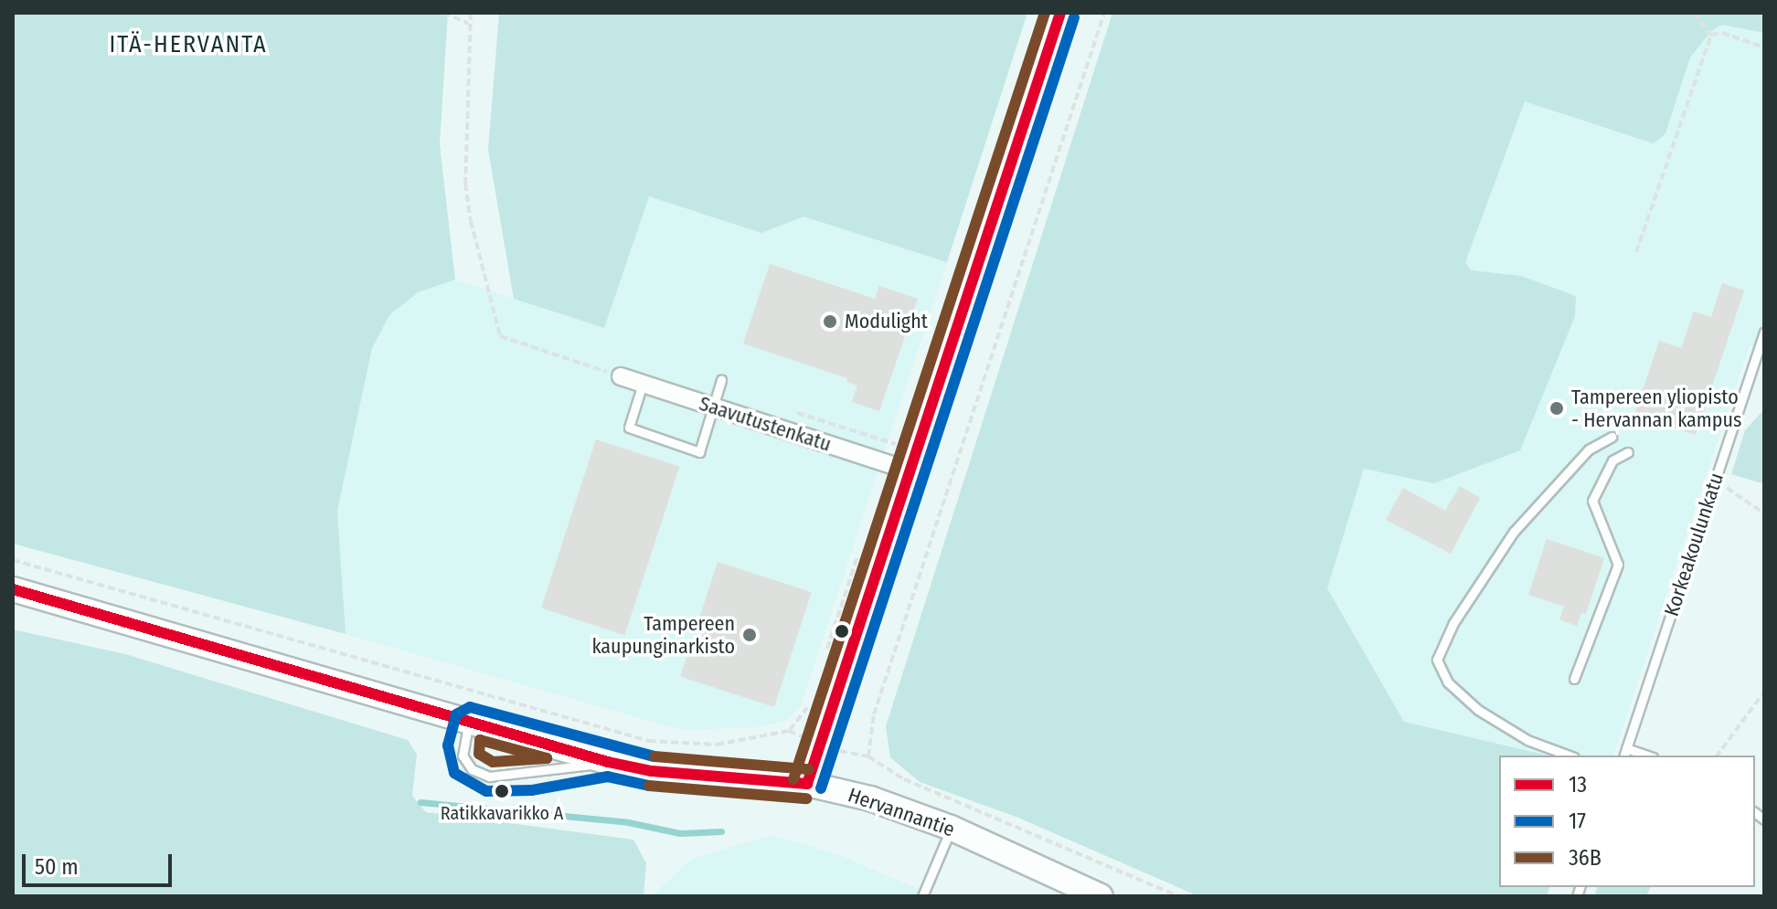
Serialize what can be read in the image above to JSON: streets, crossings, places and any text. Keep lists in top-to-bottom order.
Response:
{
  "streets": {
    "main road": ["Hervannantie"],
    "street": ["Saavutustenkatu"],
    "lane": ["Korkeakoulunkatu"]
  },
  "districts": ["ITÄ-HERVANTA"],
  "places": [
    "Modulight",
    "Tampereen yliopisto - Hervannan kampus",
    "Tampereen kaupunginarkisto",
    "Ratikkavarikko A"
  ],
  "lines": ["transit line 13", "transit line 36B", "transit line 17"],
  "legend": ["13", "17", "36B"],
  "scale_bar": "50 m"
}
